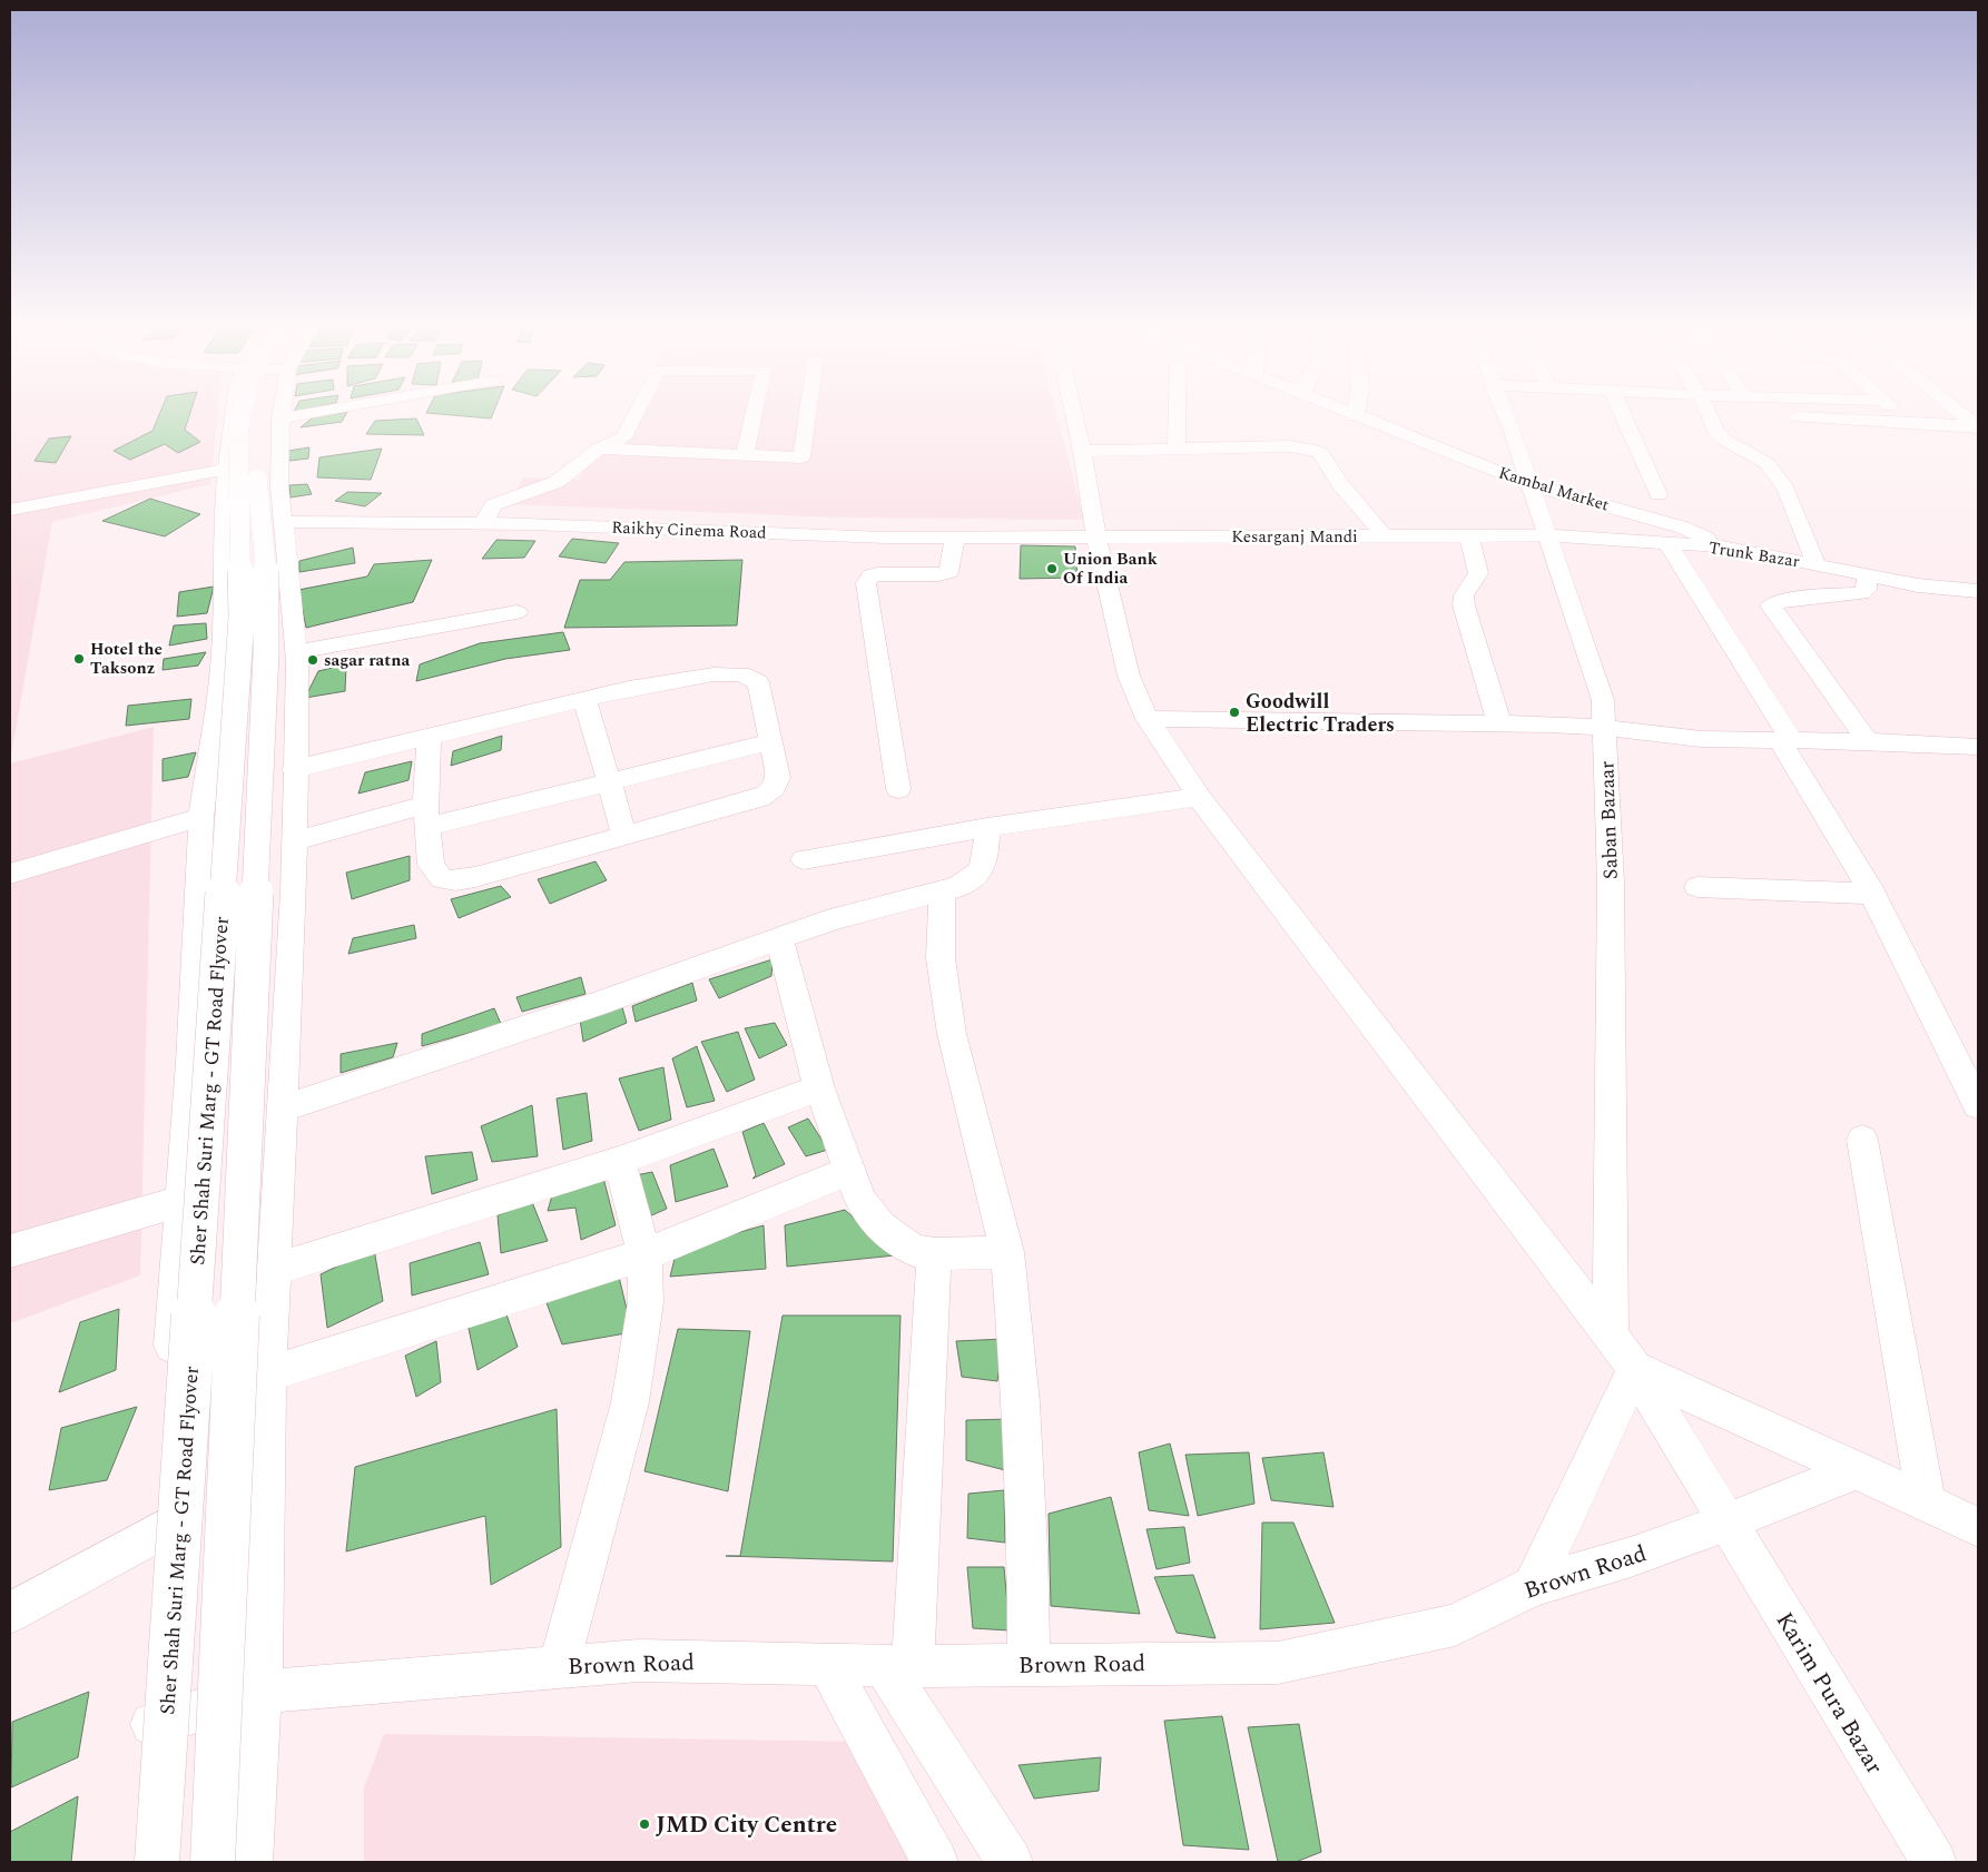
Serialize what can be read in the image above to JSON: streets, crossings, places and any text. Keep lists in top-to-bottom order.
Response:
{
  "streets": {
    "main road": ["Sher Shah Suri Marg - GT Road Flyover"],
    "street": [
      "Kambal Market",
      "Raikhy Cinema Road",
      "Kesarganj Mandi",
      "Trunk Bazar",
      "Saban Bazaar",
      "Brown Road",
      "Karim Pura Bazar"
    ]
  },
  "crossings": [
    ["Kambal Market", "Trunk Bazar"],
    ["Kambal Market", "Saban Bazaar"],
    ["Raikhy Cinema Road", "Kesarganj Mandi"],
    ["Raikhy Cinema Road", "Karim Pura Bazar"],
    ["Kesarganj Mandi", "Trunk Bazar"],
    ["Kesarganj Mandi", "Karim Pura Bazar"],
    ["Trunk Bazar", "Saban Bazaar"],
    ["Saban Bazaar", "Karim Pura Bazar"],
    ["Brown Road", "Karim Pura Bazar"]
  ],
  "places": [
    "Union Bank Of India",
    "Hotel the Taksonz",
    "sagar ratna",
    "Goodwill Electric Traders",
    "JMD City Centre"
  ]
}
